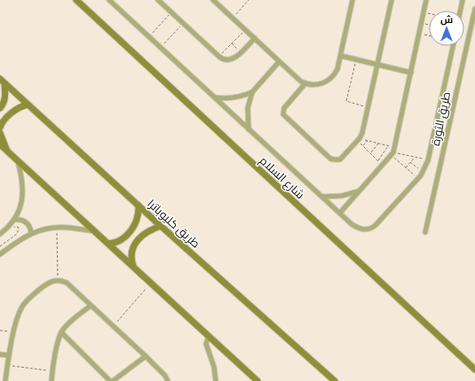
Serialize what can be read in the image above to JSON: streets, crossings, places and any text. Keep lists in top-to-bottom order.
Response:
{
  "streets": {
    "main road": ["شارع السلام", "طريق كليوباترا"],
    "street": ["طريق الثورة"]
  },
  "north": "top"
}
